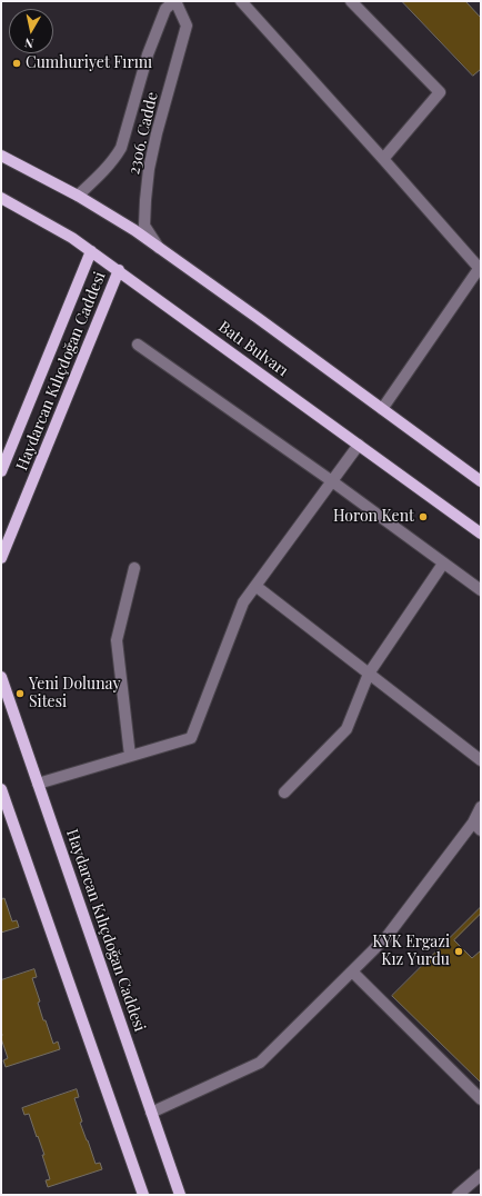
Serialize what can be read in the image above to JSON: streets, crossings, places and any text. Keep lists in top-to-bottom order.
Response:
{
  "streets": {
    "main road": ["Batı Bulvarı", "Haydarcan Kılıçdoğan Caddesi"],
    "street": ["2306. Cadde"]
  },
  "crossings": [
    ["2306. Cadde", "Batı Bulvarı"],
    ["Batı Bulvarı", "Haydarcan Kılıçdoğan Caddesi"]
  ],
  "places": [
    "Cumhuriyet Fırını",
    "Horon Kent",
    "Yeni Dolunay Sitesi",
    "KYK Ergazi Kız Yurdu"
  ],
  "north": "bottom"
}
